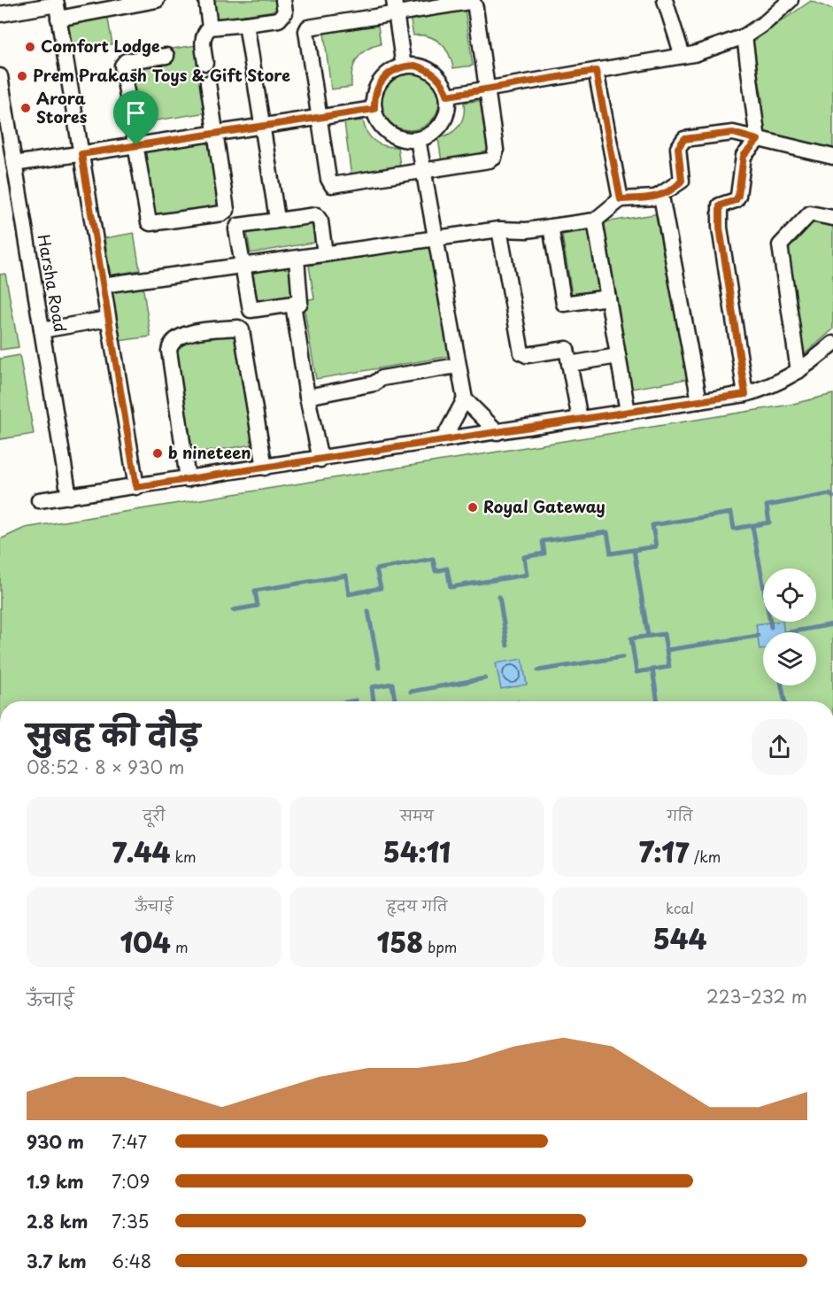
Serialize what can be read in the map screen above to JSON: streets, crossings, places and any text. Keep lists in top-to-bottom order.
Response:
{
  "streets": {
    "street": ["Harsha Road"]
  },
  "places": [
    "Comfort Lodge",
    "Prem Prakash Toys & Gift Store",
    "Arora Stores",
    "b nineteen",
    "Royal Gateway"
  ],
  "page": {
    "heading": ["सुबह की दौड़", "08:52 · 8 × 930 m"],
    "stats": [
      ["दूरी", "7.44 km"],
      ["समय", "54:11"],
      ["गति", "7:17 /km"],
      ["ऊँचाई", "104 m"],
      ["हृदय गति", "158 bpm"],
      ["kcal", "544"]
    ],
    "chart": ["ऊँचाई", "223–232 m"],
    "list": [
      {
        "name": "930 m",
        "note": "7:47"
      },
      {
        "name": "1.9 km",
        "note": "7:09"
      },
      {
        "name": "2.8 km",
        "note": "7:35"
      },
      {
        "name": "3.7 km",
        "note": "6:48"
      }
    ]
  }
}
